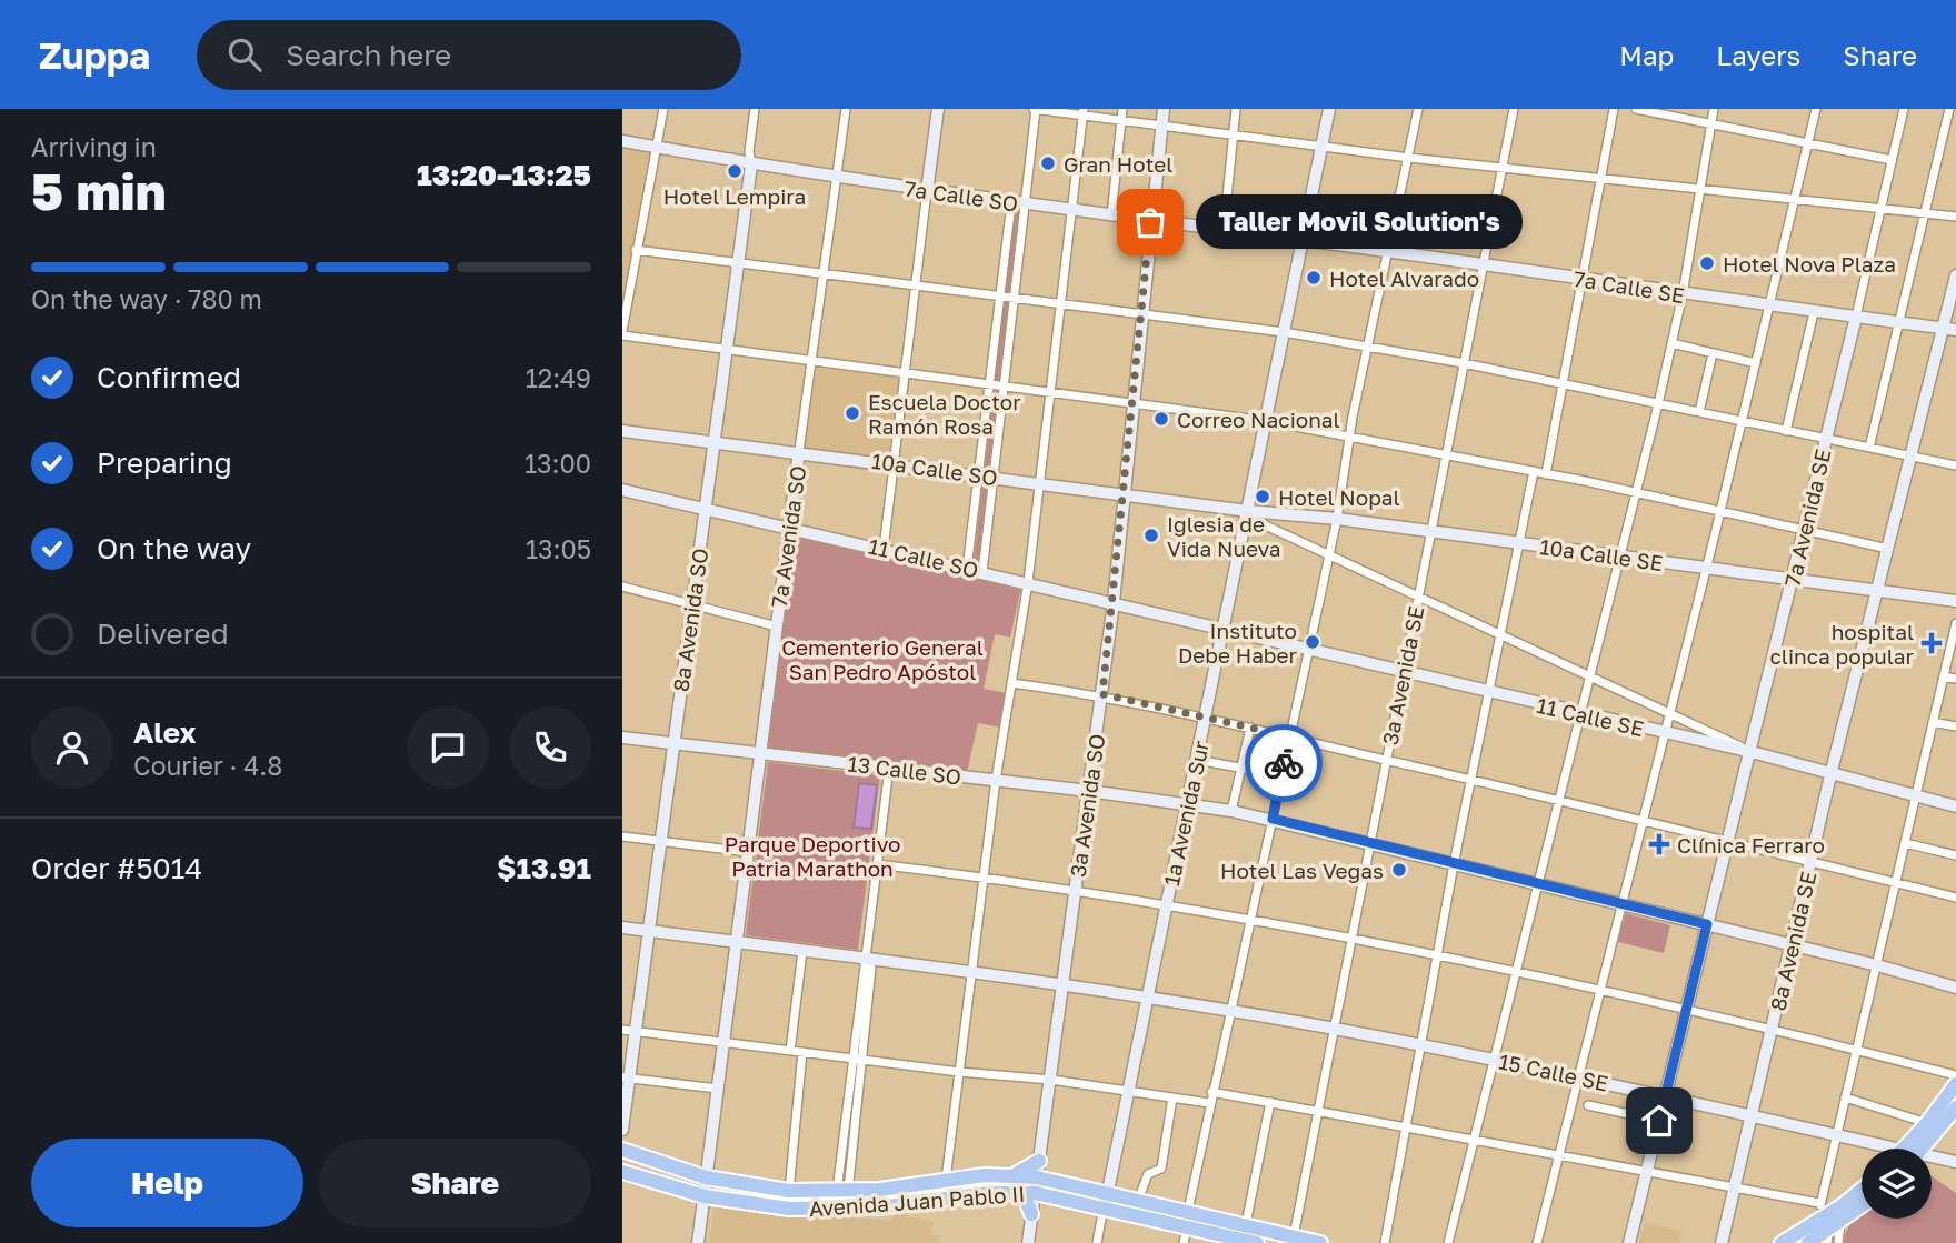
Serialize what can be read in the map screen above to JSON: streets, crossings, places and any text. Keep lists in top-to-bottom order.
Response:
{
  "streets": {
    "highway": ["Avenida Juan Pablo II"],
    "street": [
      "7a Calle SO",
      "7a Calle SE",
      "10a Calle SO",
      "7a Avenida SE",
      "7a Avenida SO",
      "10a Calle SE",
      "11 Calle SO",
      "8a Avenida SO",
      "3a Avenida SE",
      "11 Calle SE",
      "13 Calle SO",
      "3a Avenida SO",
      "1a Avenida Sur",
      "8a Avenida SE",
      "15 Calle SE"
    ]
  },
  "crossings": [
    ["7a Calle SO", "7a Calle SE"],
    ["7a Calle SO", "7a Avenida SO"],
    ["7a Calle SO", "8a Avenida SO"],
    ["7a Calle SO", "3a Avenida SO"],
    ["7a Calle SO", "1a Avenida Sur"],
    ["7a Calle SE", "7a Avenida SE"],
    ["7a Calle SE", "3a Avenida SE"],
    ["7a Calle SE", "1a Avenida Sur"],
    ["7a Calle SE", "8a Avenida SE"],
    ["10a Calle SO", "7a Avenida SO"],
    ["10a Calle SO", "10a Calle SE"],
    ["10a Calle SO", "8a Avenida SO"],
    ["10a Calle SO", "3a Avenida SO"],
    ["10a Calle SO", "1a Avenida Sur"],
    ["7a Avenida SE", "10a Calle SE"],
    ["7a Avenida SE", "11 Calle SE"],
    ["7a Avenida SE", "13 Calle SO"],
    ["7a Avenida SE", "15 Calle SE"],
    ["7a Avenida SO", "11 Calle SO"],
    ["7a Avenida SO", "13 Calle SO"],
    ["7a Avenida SO", "15 Calle SE"],
    ["7a Avenida SO", "Avenida Juan Pablo II"],
    ["10a Calle SE", "3a Avenida SE"],
    ["10a Calle SE", "1a Avenida Sur"],
    ["10a Calle SE", "8a Avenida SE"],
    ["11 Calle SO", "8a Avenida SO"],
    ["11 Calle SO", "11 Calle SE"],
    ["11 Calle SO", "3a Avenida SO"],
    ["11 Calle SO", "1a Avenida Sur"],
    ["8a Avenida SO", "13 Calle SO"],
    ["8a Avenida SO", "15 Calle SE"],
    ["3a Avenida SE", "11 Calle SE"],
    ["3a Avenida SE", "13 Calle SO"],
    ["3a Avenida SE", "15 Calle SE"],
    ["3a Avenida SE", "Avenida Juan Pablo II"],
    ["11 Calle SE", "1a Avenida Sur"],
    ["11 Calle SE", "8a Avenida SE"],
    ["13 Calle SO", "3a Avenida SO"],
    ["13 Calle SO", "1a Avenida Sur"],
    ["13 Calle SO", "8a Avenida SE"],
    ["3a Avenida SO", "15 Calle SE"],
    ["3a Avenida SO", "Avenida Juan Pablo II"],
    ["1a Avenida Sur", "15 Calle SE"],
    ["1a Avenida Sur", "Avenida Juan Pablo II"],
    ["8a Avenida SE", "15 Calle SE"]
  ],
  "parks": ["Cementerio General San Pedro Apóstol", "Parque Deportivo Patria Marathon"],
  "places": {
    "other": [
      "Gran Hotel",
      "Hotel Lempira",
      "Taller Movil Solution's",
      "Hotel Nova Plaza",
      "Hotel Alvarado",
      "Escuela Doctor Ramón Rosa",
      "Correo Nacional",
      "Hotel Nopal",
      "Iglesia de Vida Nueva",
      "Instituto Debe Haber",
      "Hotel Las Vegas"
    ],
    "health": ["hospital clinca popular", "Clínica Ferraro"]
  },
  "page": {
    "header": "Zuppa",
    "search": "Search here",
    "nav": ["Map", "Layers", "Share"],
    "heading": ["5 min", "Arriving in", "13:20–13:25"],
    "panel": [
      "Alex",
      "Courier · 4.8",
      "Order #5014",
      "$13.91"
    ],
    "bubble": "Taller Movil Solution's",
    "bar": "On the way · 780 m",
    "list": [
      ["Confirmed", "12:49"],
      ["Preparing", "13:00"],
      ["On the way", "13:05"],
      "Delivered"
    ],
    "buttons": ["Help", "Share"]
  }
}
